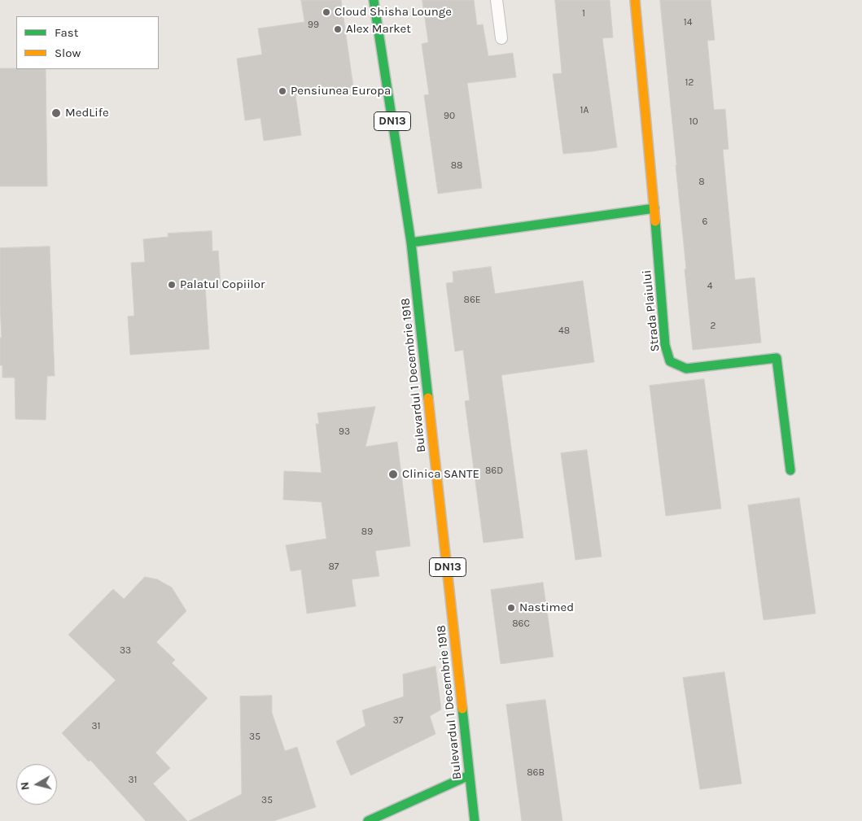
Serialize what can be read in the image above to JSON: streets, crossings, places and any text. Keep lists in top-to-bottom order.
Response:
{
  "streets": {
    "street": ["DN13", "Strada Plaiului", "Bulevardul 1 Decembrie 1918"]
  },
  "places": [
    "Cloud Shisha Lounge",
    "Alex Market",
    "Pensiunea Europa",
    "MedLife",
    "Palatul Copiilor",
    "Clinica SANTE",
    "Nastimed"
  ],
  "house_numbers": [
    "1",
    "14",
    "99",
    "12",
    "1A",
    "90",
    "10",
    "88",
    "8",
    "6",
    "4",
    "86E",
    "2",
    "48",
    "93",
    "86D",
    "89",
    "87",
    "86C",
    "33",
    "37",
    "31",
    "35",
    "86B",
    "31",
    "35"
  ],
  "legend": ["Fast", "Slow"],
  "north": "left"
}
